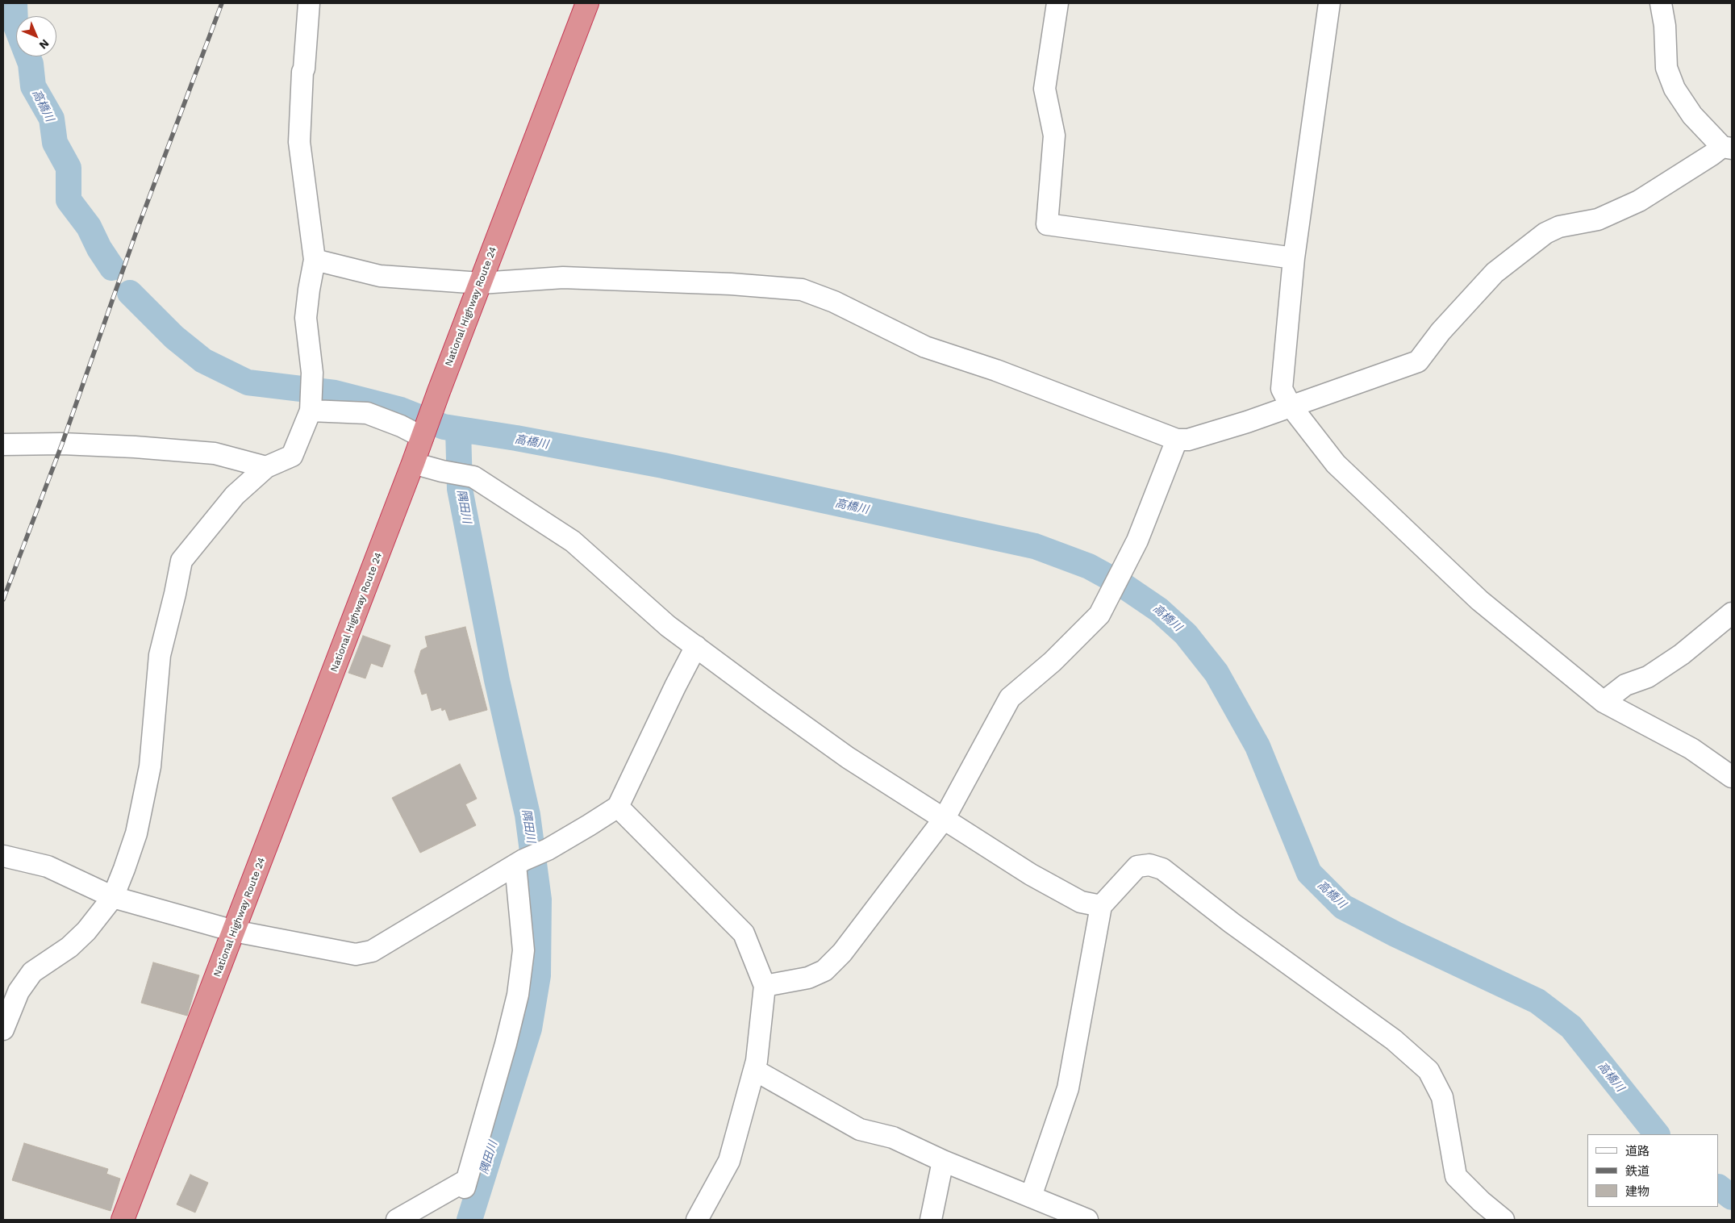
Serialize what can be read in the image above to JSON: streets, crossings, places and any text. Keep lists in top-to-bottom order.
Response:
{
  "streets": {
    "highway": ["National Highway Route 24"]
  },
  "water": ["高橋川", "隅田川"],
  "legend": ["道路", "鉄道", "建物"],
  "north": "bottom right"
}
